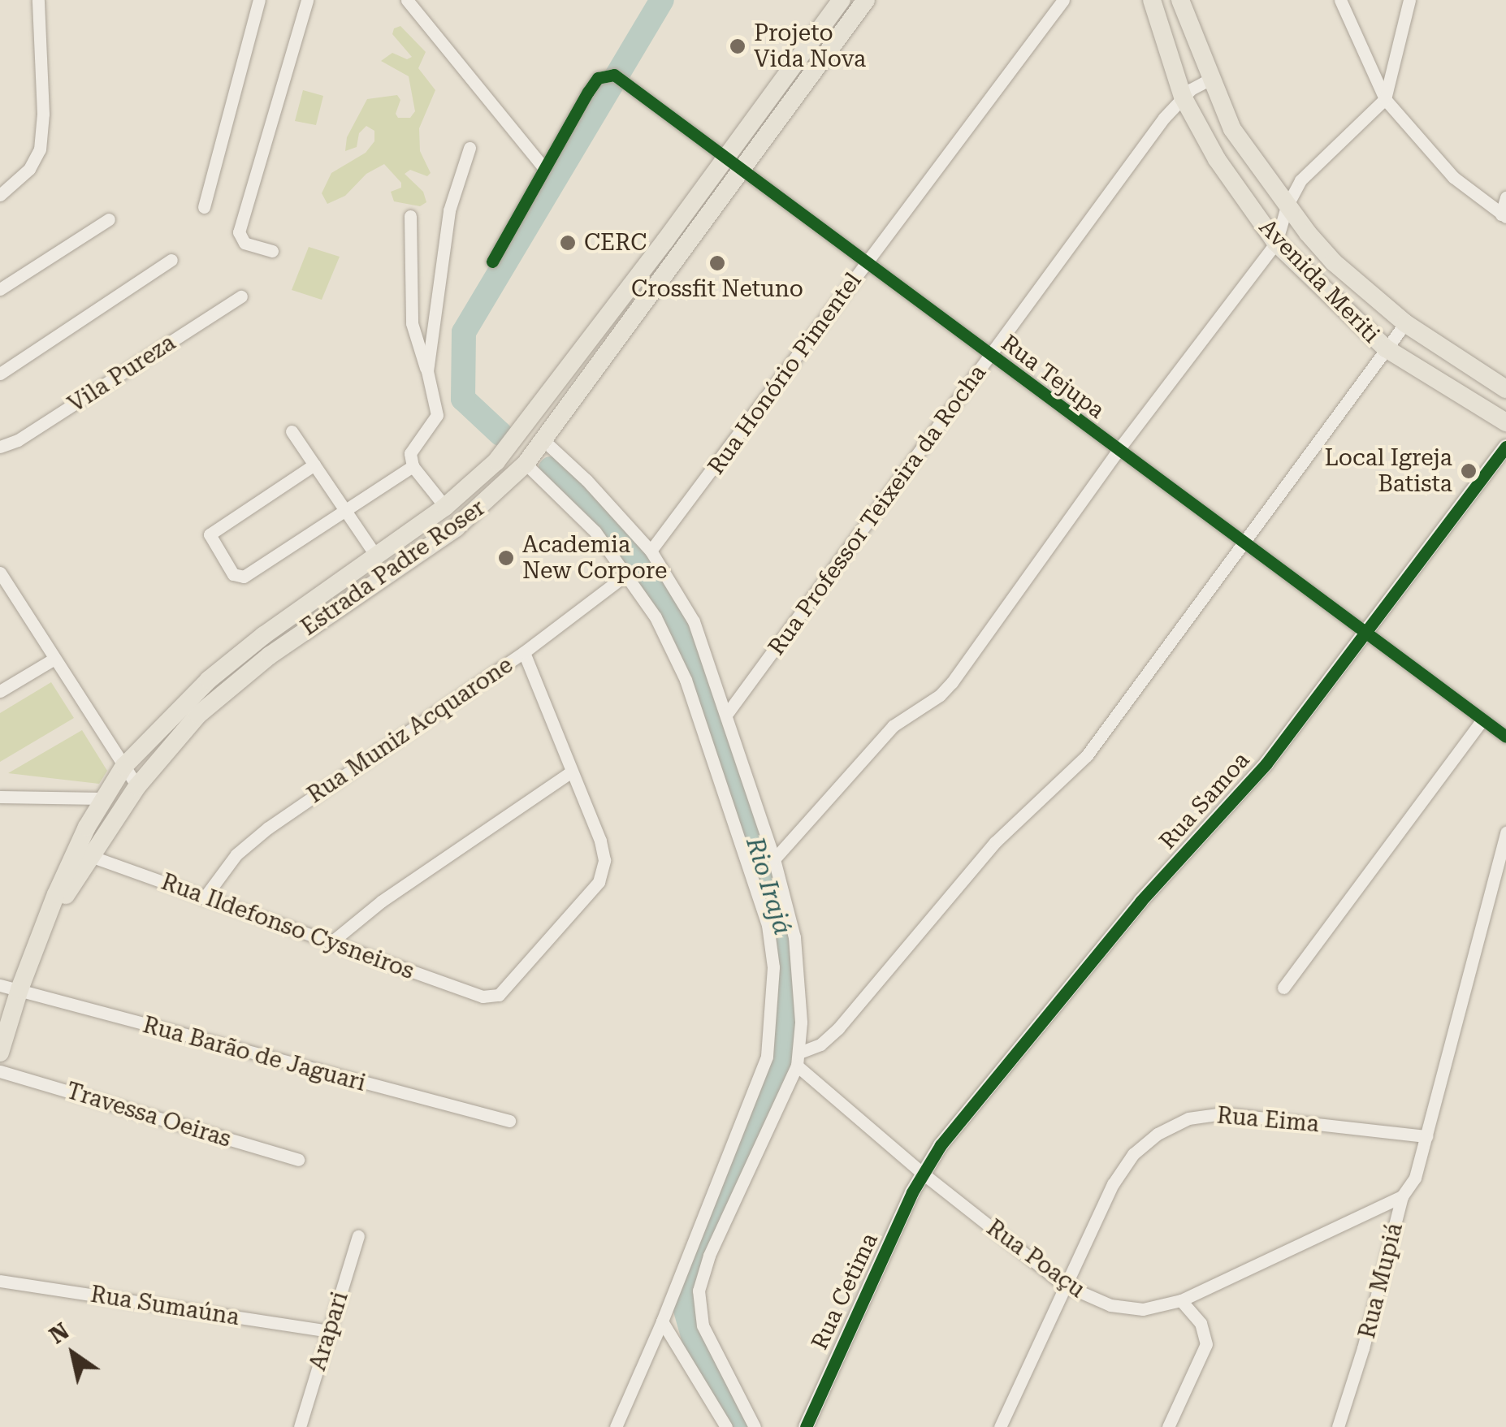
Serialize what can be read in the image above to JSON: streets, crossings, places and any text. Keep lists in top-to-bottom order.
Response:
{
  "streets": {
    "main road": ["Avenida Meriti", "Estrada Padre Roser"],
    "street": [
      "Vila Pureza",
      "Rua Honório Pimentel",
      "Rua Tejupa",
      "Rua Professor Teixeira da Rocha",
      "Rua Muniz Acquarone",
      "Rua Samoa",
      "Rua Ildefonso Cysneiros",
      "Rua Barão de Jaguari",
      "Travessa Oeiras",
      "Rua Eima",
      "Rua Poaçu",
      "Rua Mupiá",
      "Rua Cetima",
      "Rua Sumaúna",
      "Arapari"
    ]
  },
  "crossings": [
    ["Avenida Meriti", "Rua Professor Teixeira da Rocha"],
    ["Rua Honório Pimentel", "Rua Tejupa"],
    ["Rua Tejupa", "Rua Professor Teixeira da Rocha"],
    ["Rua Tejupa", "Estrada Padre Roser"],
    ["Rua Tejupa", "Rua Samoa"],
    ["Estrada Padre Roser", "Rua Ildefonso Cysneiros"],
    ["Estrada Padre Roser", "Rua Barão de Jaguari"],
    ["Rua Muniz Acquarone", "Rua Ildefonso Cysneiros"],
    ["Rua Samoa", "Rua Poaçu"],
    ["Rua Samoa", "Rua Cetima"],
    ["Rua Eima", "Rua Poaçu"],
    ["Rua Eima", "Rua Mupiá"],
    ["Rua Poaçu", "Rua Mupiá"],
    ["Rua Poaçu", "Rua Cetima"],
    ["Rua Sumaúna", "Arapari"]
  ],
  "water": ["Rio Irajá"],
  "places": [
    "Projeto Vida Nova",
    "CERC",
    "Crossfit Netuno",
    "Local Igreja Batista",
    "Academia New Corpore"
  ],
  "north": "top left"
}
